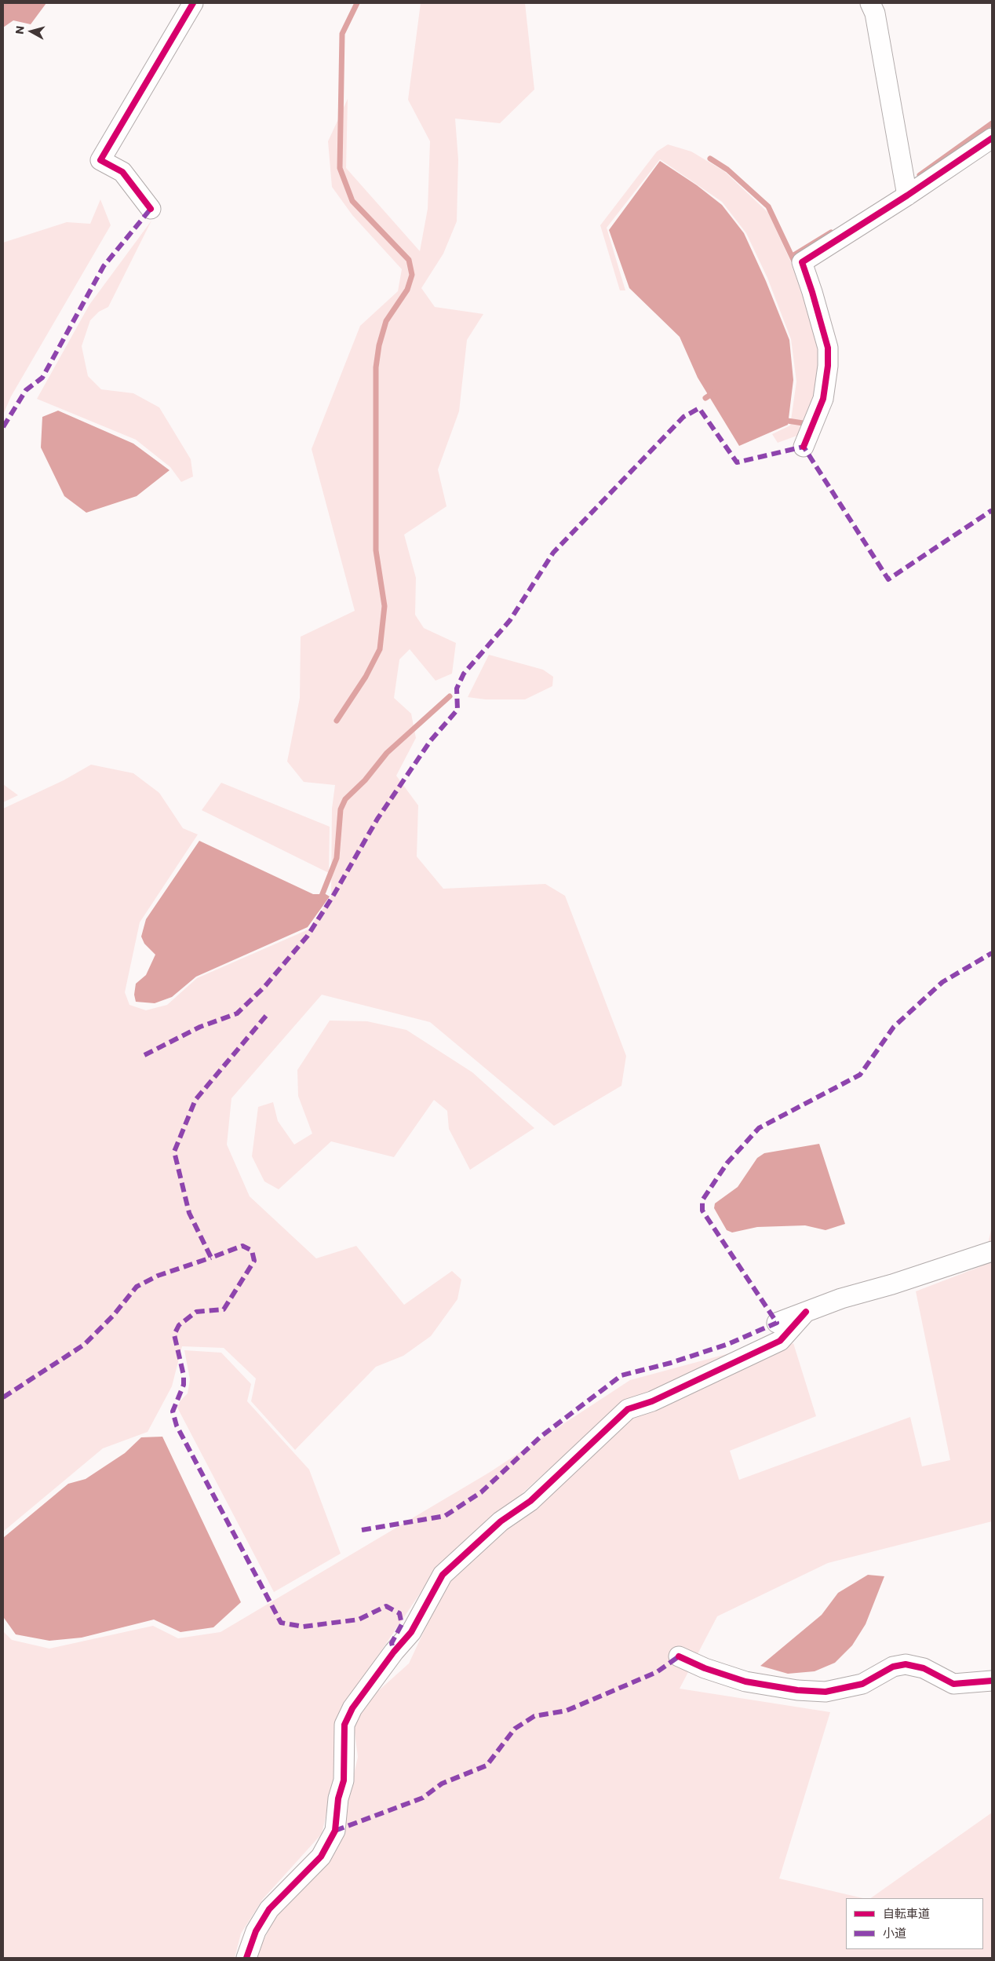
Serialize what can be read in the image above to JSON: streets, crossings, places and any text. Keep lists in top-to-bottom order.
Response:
{
  "legend": ["自転車道", "小道"],
  "north": "left"
}
